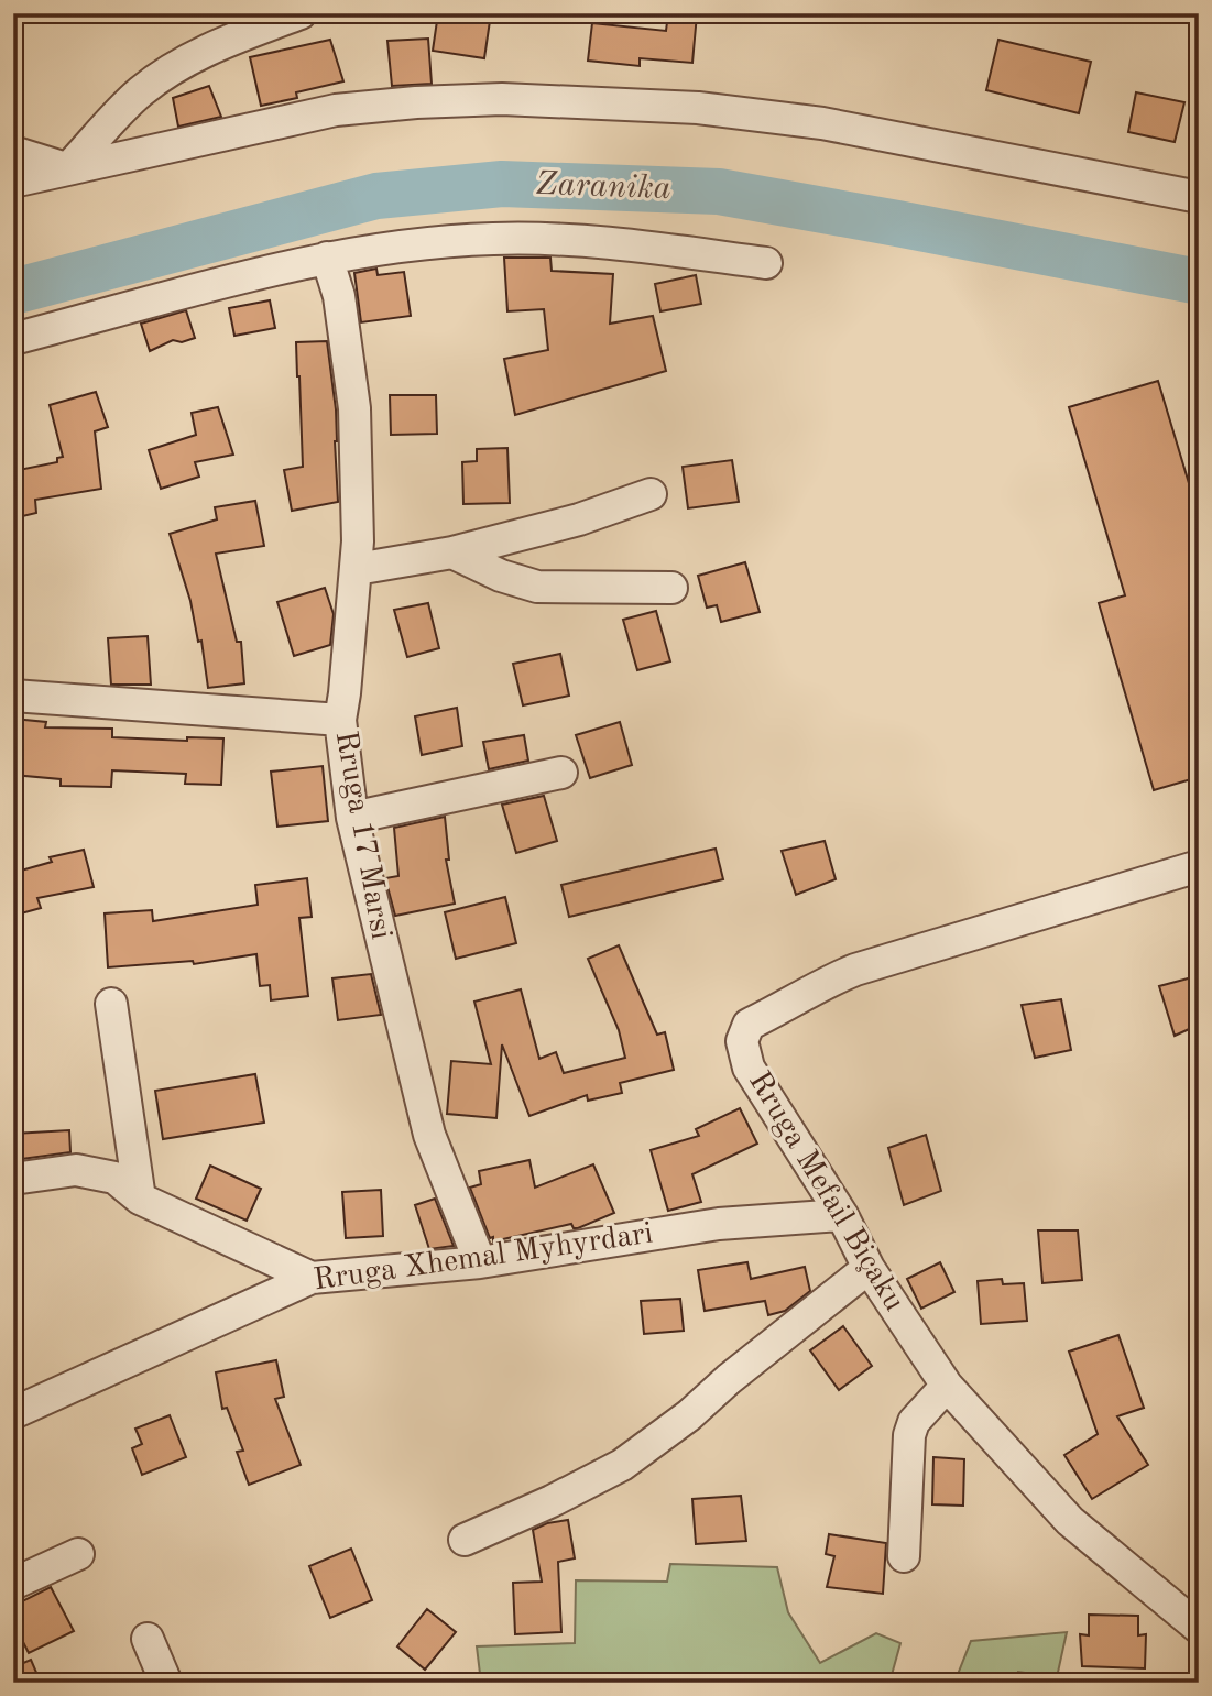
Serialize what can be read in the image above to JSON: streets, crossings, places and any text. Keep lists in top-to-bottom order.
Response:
{
  "streets": {
    "street": ["Rruga 17 Marsi", "Rruga Mefail Biçaku", "Rruga Xhemal Myhyrdari"]
  },
  "crossings": [
    ["Rruga 17 Marsi", "Rruga Xhemal Myhyrdari"],
    ["Rruga Mefail Biçaku", "Rruga Xhemal Myhyrdari"]
  ],
  "water": ["Zaranika"]
}
